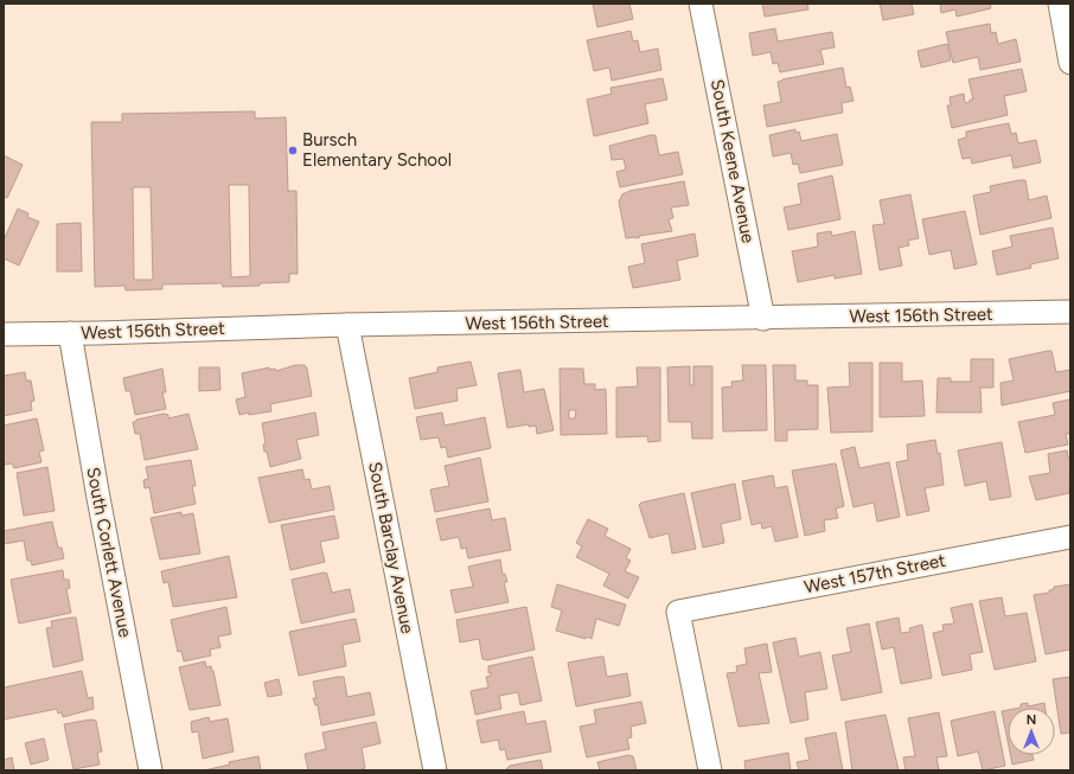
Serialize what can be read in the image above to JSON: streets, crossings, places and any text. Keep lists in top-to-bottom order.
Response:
{
  "streets": {
    "street": [
      "South Keene Avenue",
      "West 156th Street",
      "South Barclay Avenue",
      "South Corlett Avenue",
      "West 157th Street"
    ]
  },
  "crossings": [
    ["South Keene Avenue", "West 156th Street"],
    ["West 156th Street", "South Barclay Avenue"],
    ["West 156th Street", "South Corlett Avenue"]
  ],
  "places": ["Bursch Elementary School"],
  "north": "top"
}
